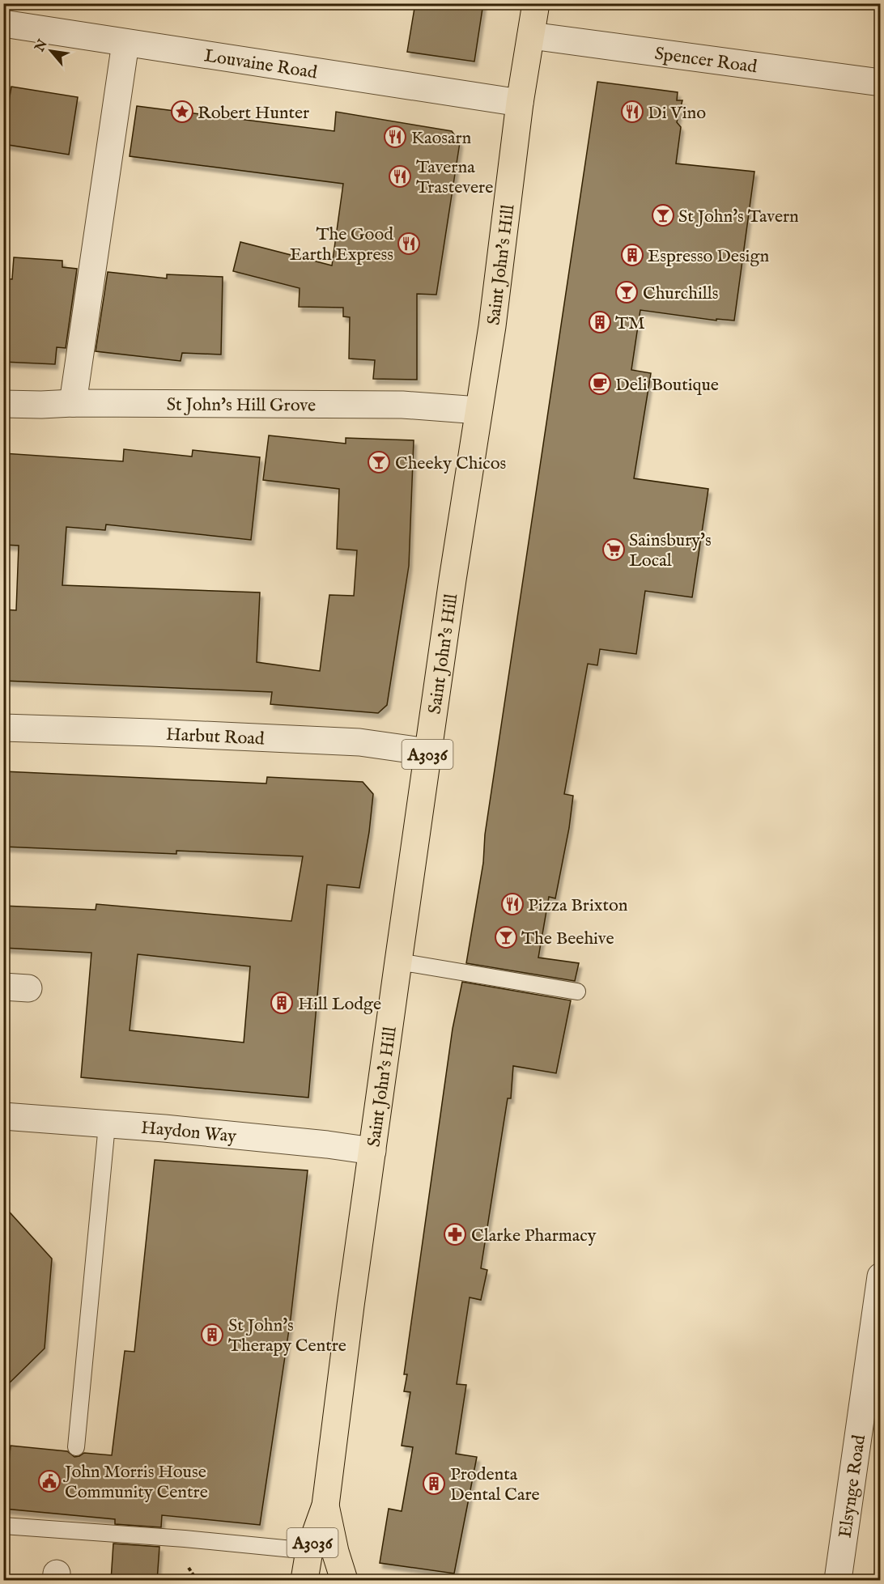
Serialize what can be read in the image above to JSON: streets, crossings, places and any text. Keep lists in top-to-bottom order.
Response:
{
  "streets": {
    "main road": ["Saint John's Hill", "A3036"],
    "street": [
      "Spencer Road",
      "Louvaine Road",
      "St John's Hill Grove",
      "Harbut Road",
      "Haydon Way",
      "Elsynge Road"
    ]
  },
  "crossings": [
    ["Spencer Road", "Saint John's Hill"],
    ["Louvaine Road", "Saint John's Hill"],
    ["Saint John's Hill", "St John's Hill Grove"],
    ["Saint John's Hill", "Harbut Road"],
    ["Saint John's Hill", "A3036"],
    ["Saint John's Hill", "Haydon Way"]
  ],
  "places": {
    "place": ["Robert Hunter"],
    "restaurant": [
      "Di Vino",
      "Kaosarn",
      "Taverna Trastevere",
      "The Good Earth Express",
      "Pizza Brixton"
    ],
    "bar": [
      "St John's Tavern",
      "Churchills",
      "Cheeky Chicos",
      "The Beehive"
    ],
    "building": [
      "Espresso Design",
      "TM",
      "Hill Lodge",
      "St John's Therapy Centre",
      "Prodenta Dental Care"
    ],
    "cafe": ["Deli Boutique"],
    "supermarket": ["Sainsbury's Local"],
    "pharmacy": ["Clarke Pharmacy"],
    "public building": ["John Morris House Community Centre"]
  },
  "north": "top left"
}
